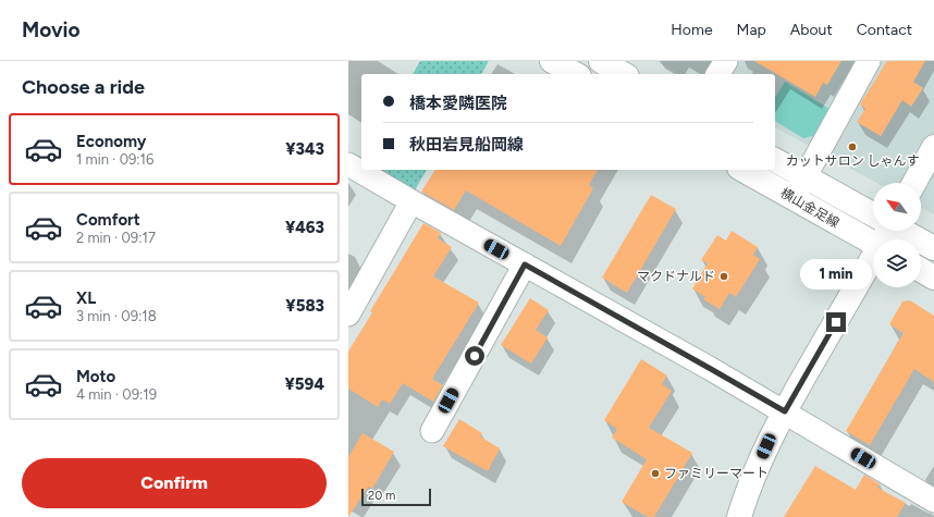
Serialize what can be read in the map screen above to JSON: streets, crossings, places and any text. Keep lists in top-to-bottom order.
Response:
{
  "streets": {
    "main road": ["横山金足線"]
  },
  "places": ["カットサロン しゃんす", "マクドナルド", "ファミリーマート"],
  "scale_bar": "20 m",
  "north": "top left",
  "page": {
    "header": "Movio",
    "nav": [
      "Home",
      "Map",
      "About",
      "Contact"
    ],
    "heading": "Choose a ride",
    "banner": ["橋本愛隣医院", "秋田岩見船岡線"],
    "list": [
      {
        "name": "Economy",
        "note": "1 min · 09:16",
        "value": "¥343"
      },
      {
        "name": "Comfort",
        "note": "2 min · 09:17",
        "value": "¥463"
      },
      {
        "name": "XL",
        "note": "3 min · 09:18",
        "value": "¥583"
      },
      {
        "name": "Moto",
        "note": "4 min · 09:19",
        "value": "¥594"
      }
    ],
    "bubble": "1 min",
    "buttons": "Confirm",
    "scale": "20 m"
  }
}
